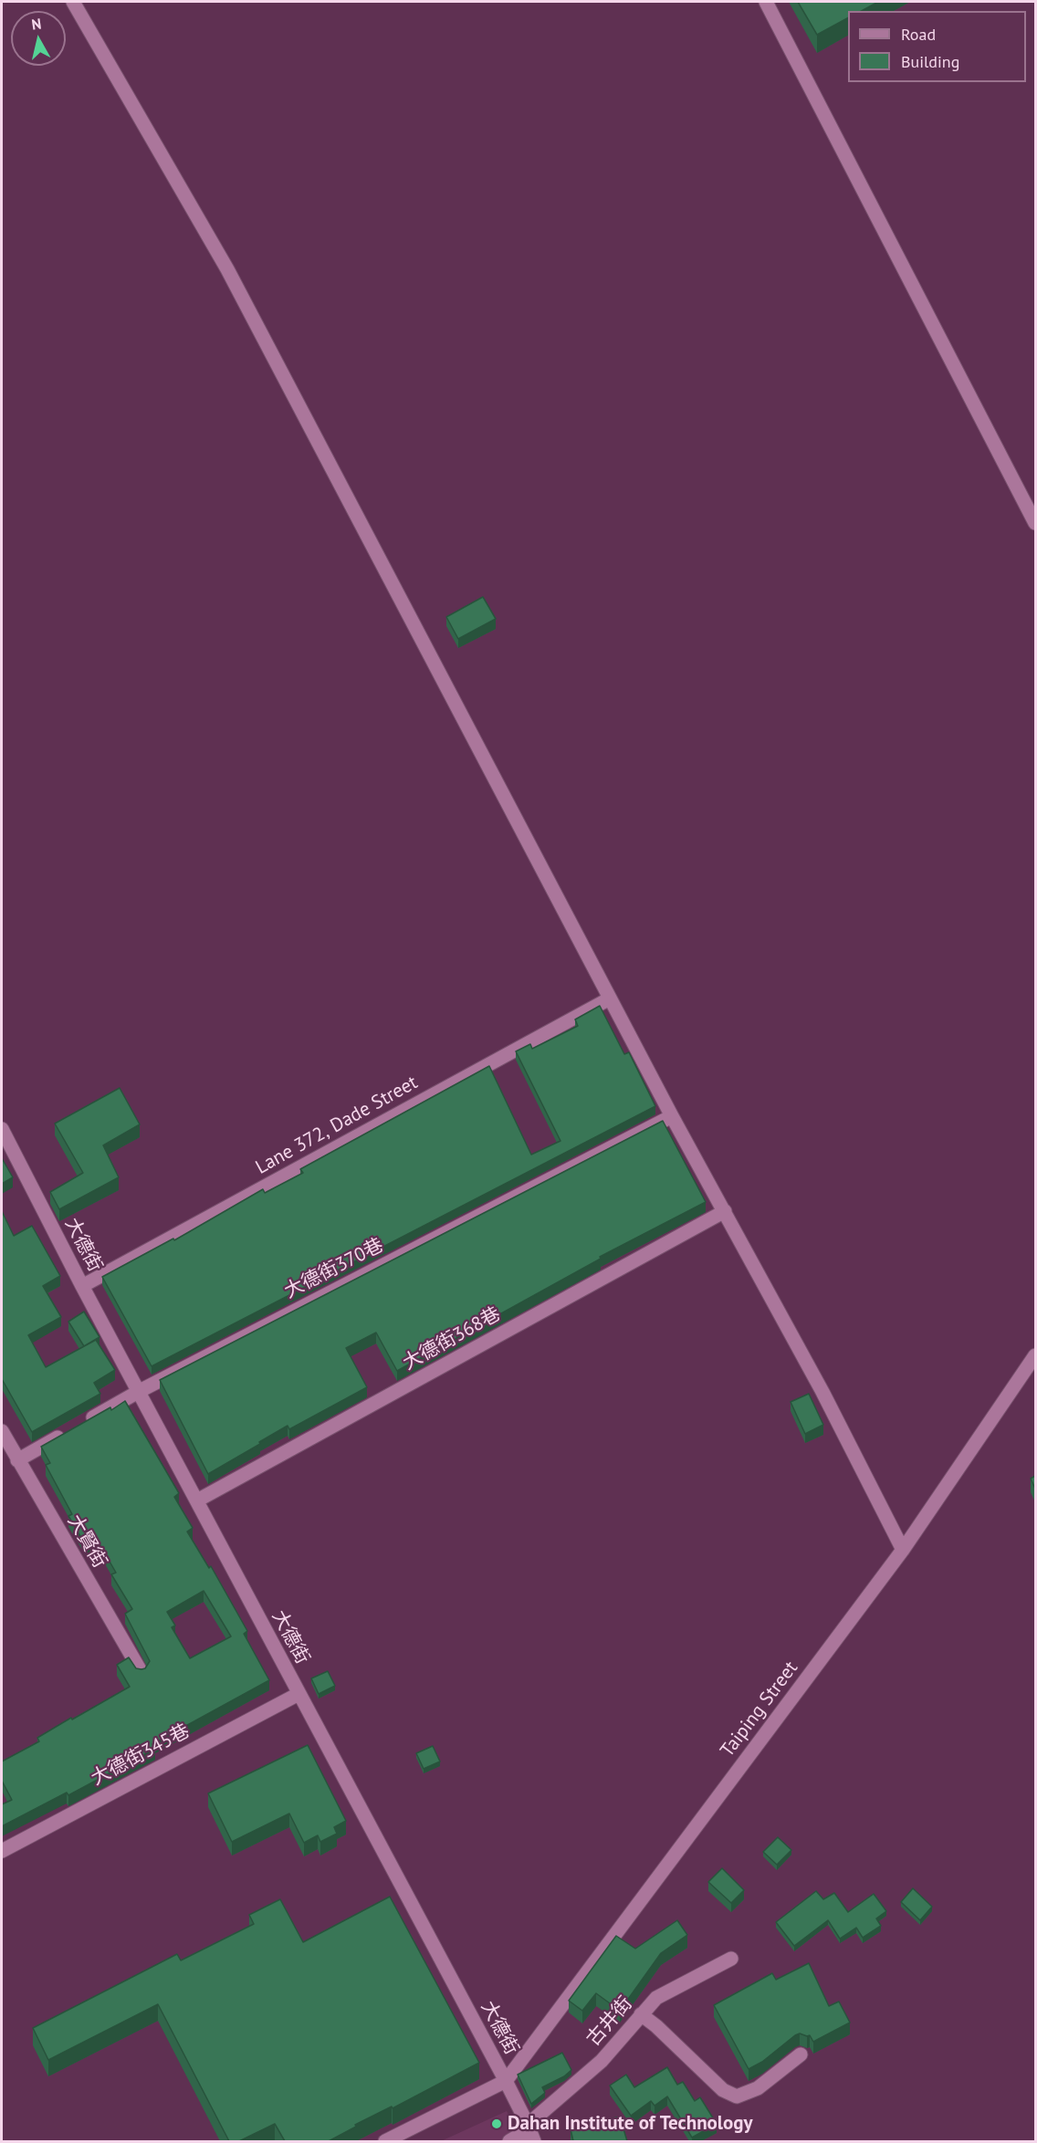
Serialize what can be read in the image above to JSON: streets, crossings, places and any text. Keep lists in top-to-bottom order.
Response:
{
  "streets": {
    "street": [
      "Lane 372, Dade Street",
      "大德街",
      "大德街370巷",
      "大德街368巷",
      "大賢街",
      "Taiping Street",
      "大德街345巷",
      "古井街"
    ]
  },
  "crossings": [
    ["Lane 372, Dade Street", "大德街"],
    ["大德街", "大德街370巷"],
    ["大德街", "大德街368巷"],
    ["大德街", "Taiping Street"],
    ["大德街", "大德街345巷"],
    ["大德街", "古井街"],
    ["大德街370巷", "大賢街"]
  ],
  "places": ["Dahan Institute of Technology"],
  "legend": ["Road", "Building"],
  "north": "top"
}
